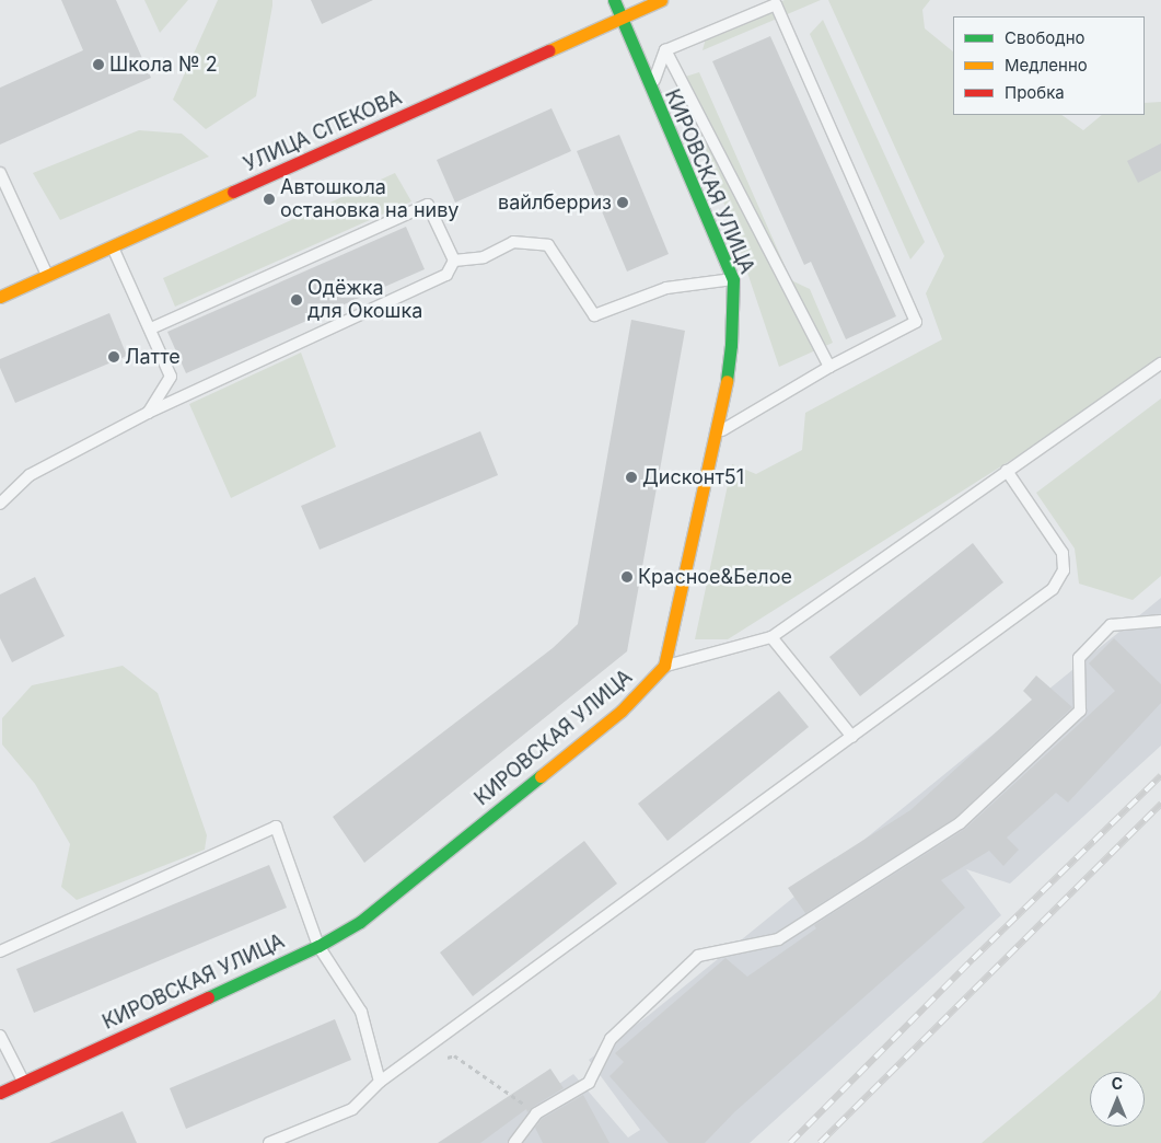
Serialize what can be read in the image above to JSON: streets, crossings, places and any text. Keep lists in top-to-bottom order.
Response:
{
  "streets": {
    "street": ["УЛИЦА СПЕКОВА", "КИРОВСКАЯ УЛИЦА"]
  },
  "crossings": [
    ["УЛИЦА СПЕКОВА", "КИРОВСКАЯ УЛИЦА"]
  ],
  "places": [
    "Школа № 2",
    "Автошкола остановка на ниву",
    "вайлберриз",
    "Одёжка для Окошка",
    "Латте",
    "Дисконт51",
    "Красное&Белое"
  ],
  "legend": ["Свободно", "Медленно", "Пробка"],
  "north": "top"
}
